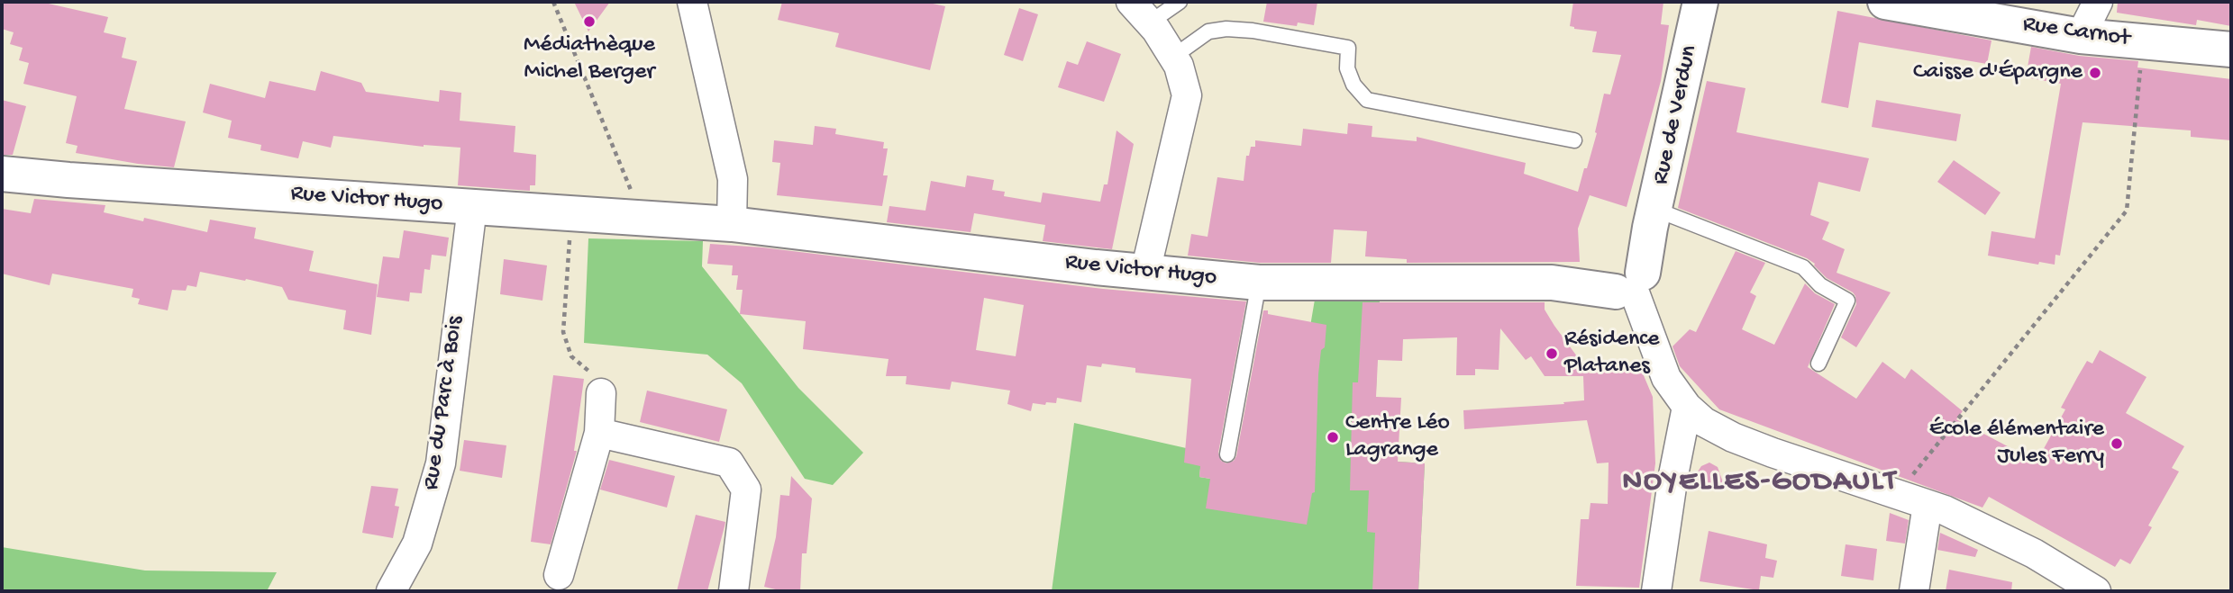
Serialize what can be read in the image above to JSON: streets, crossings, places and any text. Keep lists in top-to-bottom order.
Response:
{
  "streets": {
    "street": [
      "Rue Carnot",
      "Rue de Verdun",
      "Rue Victor Hugo",
      "Rue du Parc à Bois"
    ]
  },
  "crossings": [
    ["Rue de Verdun", "Rue Victor Hugo"],
    ["Rue Victor Hugo", "Rue du Parc à Bois"]
  ],
  "districts": ["NOYELLES-GODAULT"],
  "places": [
    "Médiathèque Michel Berger",
    "Caisse d'Épargne",
    "Résidence Platanes",
    "Centre Léo Lagrange",
    "École élémentaire Jules Ferry"
  ]
}
